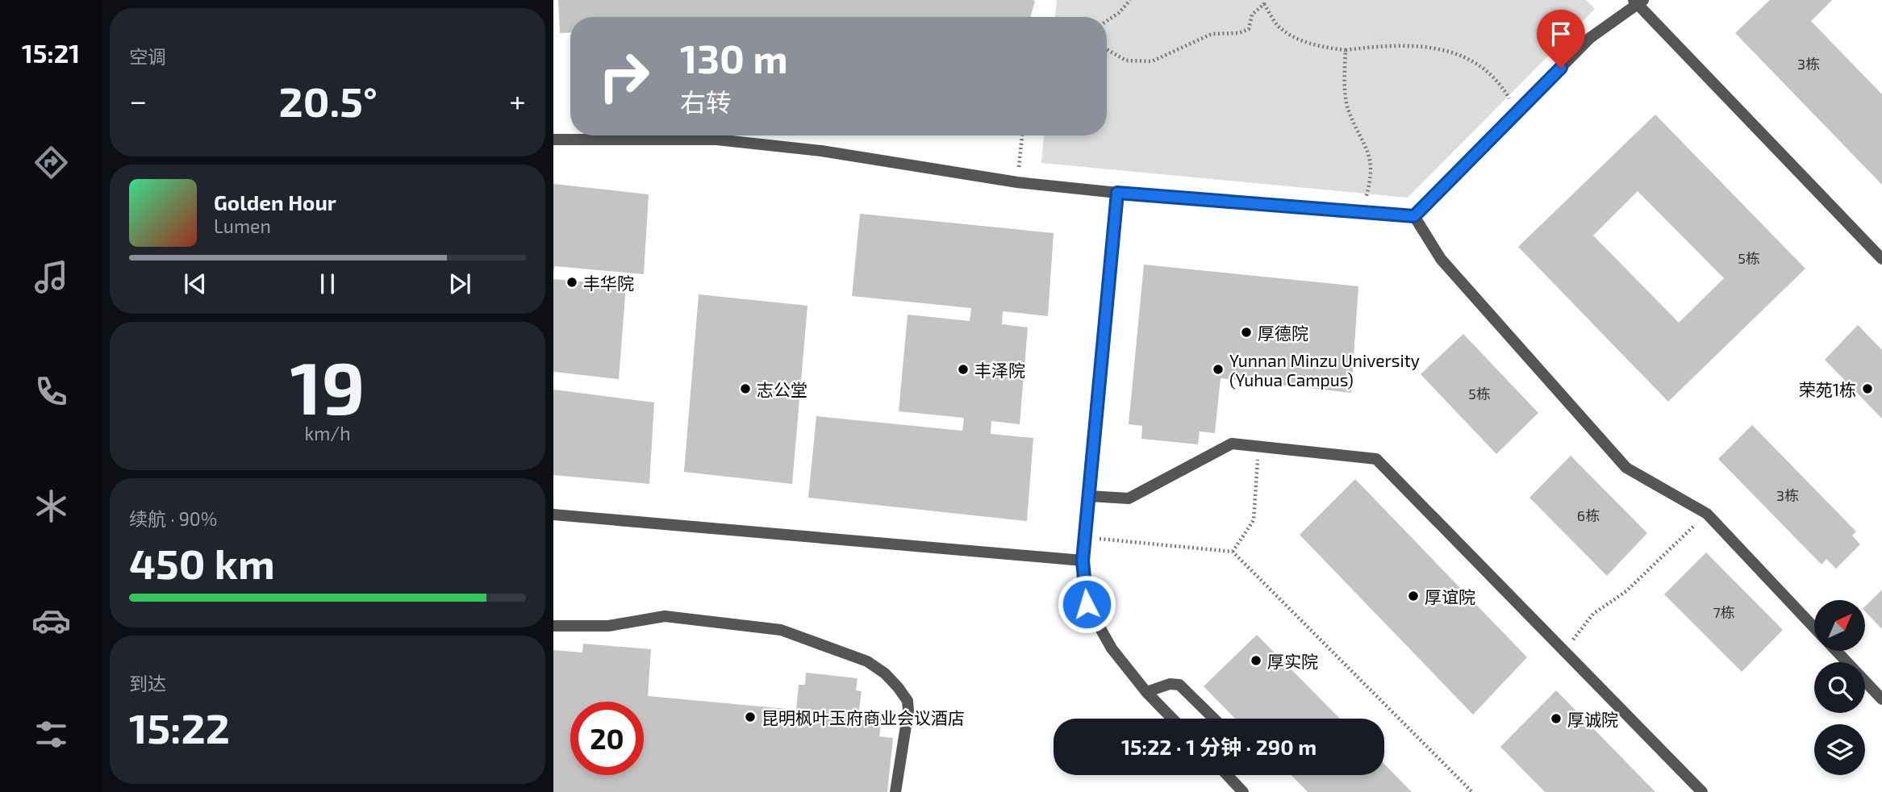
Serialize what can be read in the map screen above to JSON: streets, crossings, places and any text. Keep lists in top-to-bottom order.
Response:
{
  "places": [
    "丰华院",
    "厚德院",
    "丰泽院",
    "Yunnan Minzu University (Yuhua Campus)",
    "志公堂",
    "荣苑1栋",
    "厚谊院",
    "厚实院",
    "昆明枫叶玉府商业会议酒店",
    "厚诚院"
  ],
  "house_numbers": [
    "3栋",
    "5栋",
    "5栋",
    "3栋",
    "6栋",
    "7栋"
  ],
  "north": "top right",
  "page": {
    "tabs": "15:21",
    "tile": [
      "空调",
      ["19", "km/h"],
      ["续航 · 90%", "450 km"],
      ["到达", "15:22"]
    ],
    "turn": ["130 m", "右转"],
    "heat": ["−", "20.5°", "+"],
    "song": ["Golden Hour", "Lumen"],
    "limit": "20",
    "trip": "15:22 · 1 分钟 · 290 m"
  }
}
